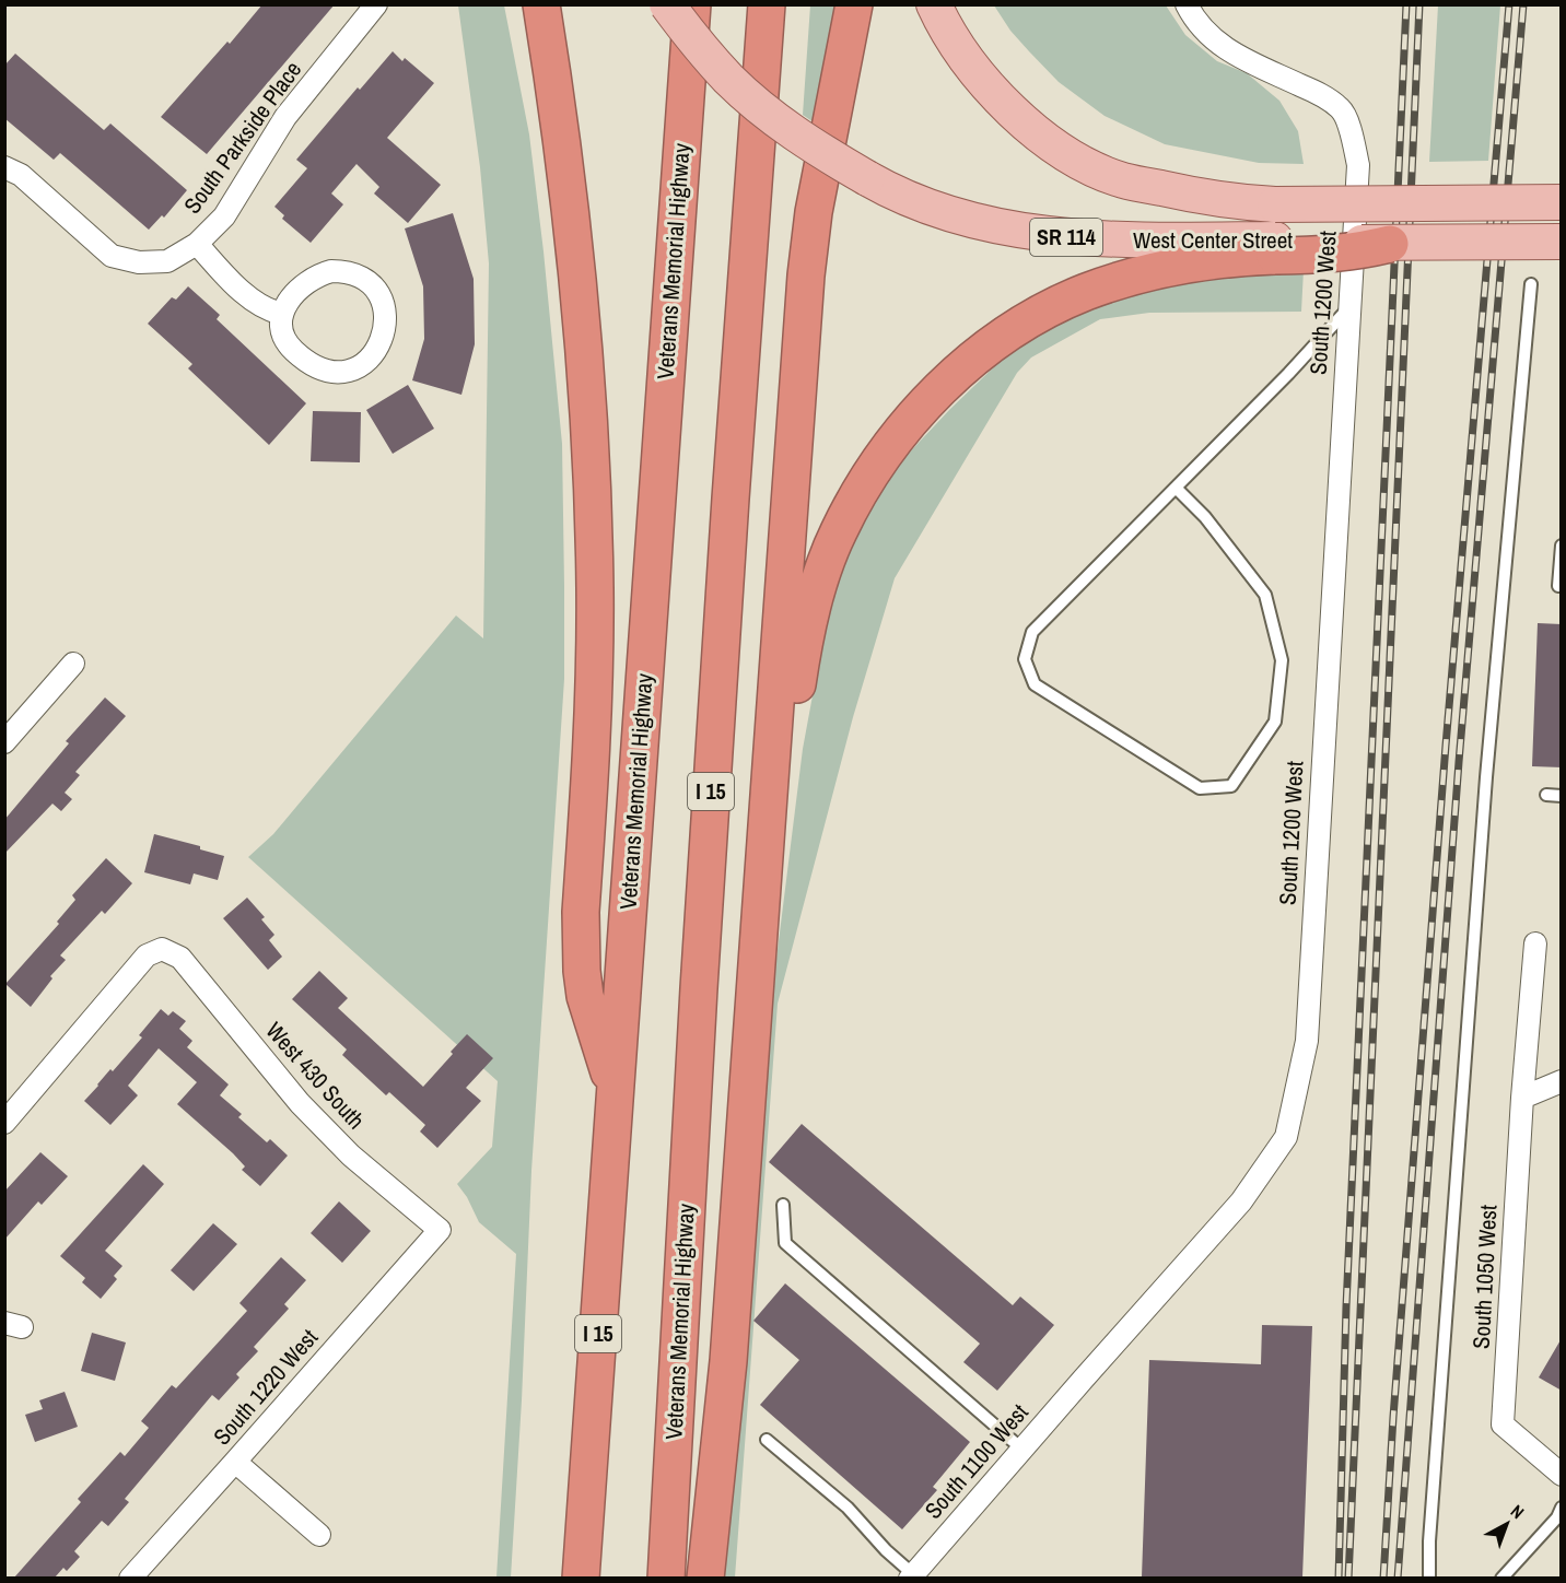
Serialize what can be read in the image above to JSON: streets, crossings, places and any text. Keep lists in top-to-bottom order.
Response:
{
  "streets": {
    "highway": ["Veterans Memorial Highway", "I 15"],
    "main road": ["SR 114", "West Center Street"],
    "street": [
      "South Parkside Place",
      "South 1200 West",
      "West 430 South",
      "South 1050 West",
      "South 1220 West",
      "South 1100 West"
    ]
  },
  "crossings": [
    ["South 1200 West", "South 1100 West"],
    ["West 430 South", "South 1220 West"]
  ],
  "north": "top right"
}
